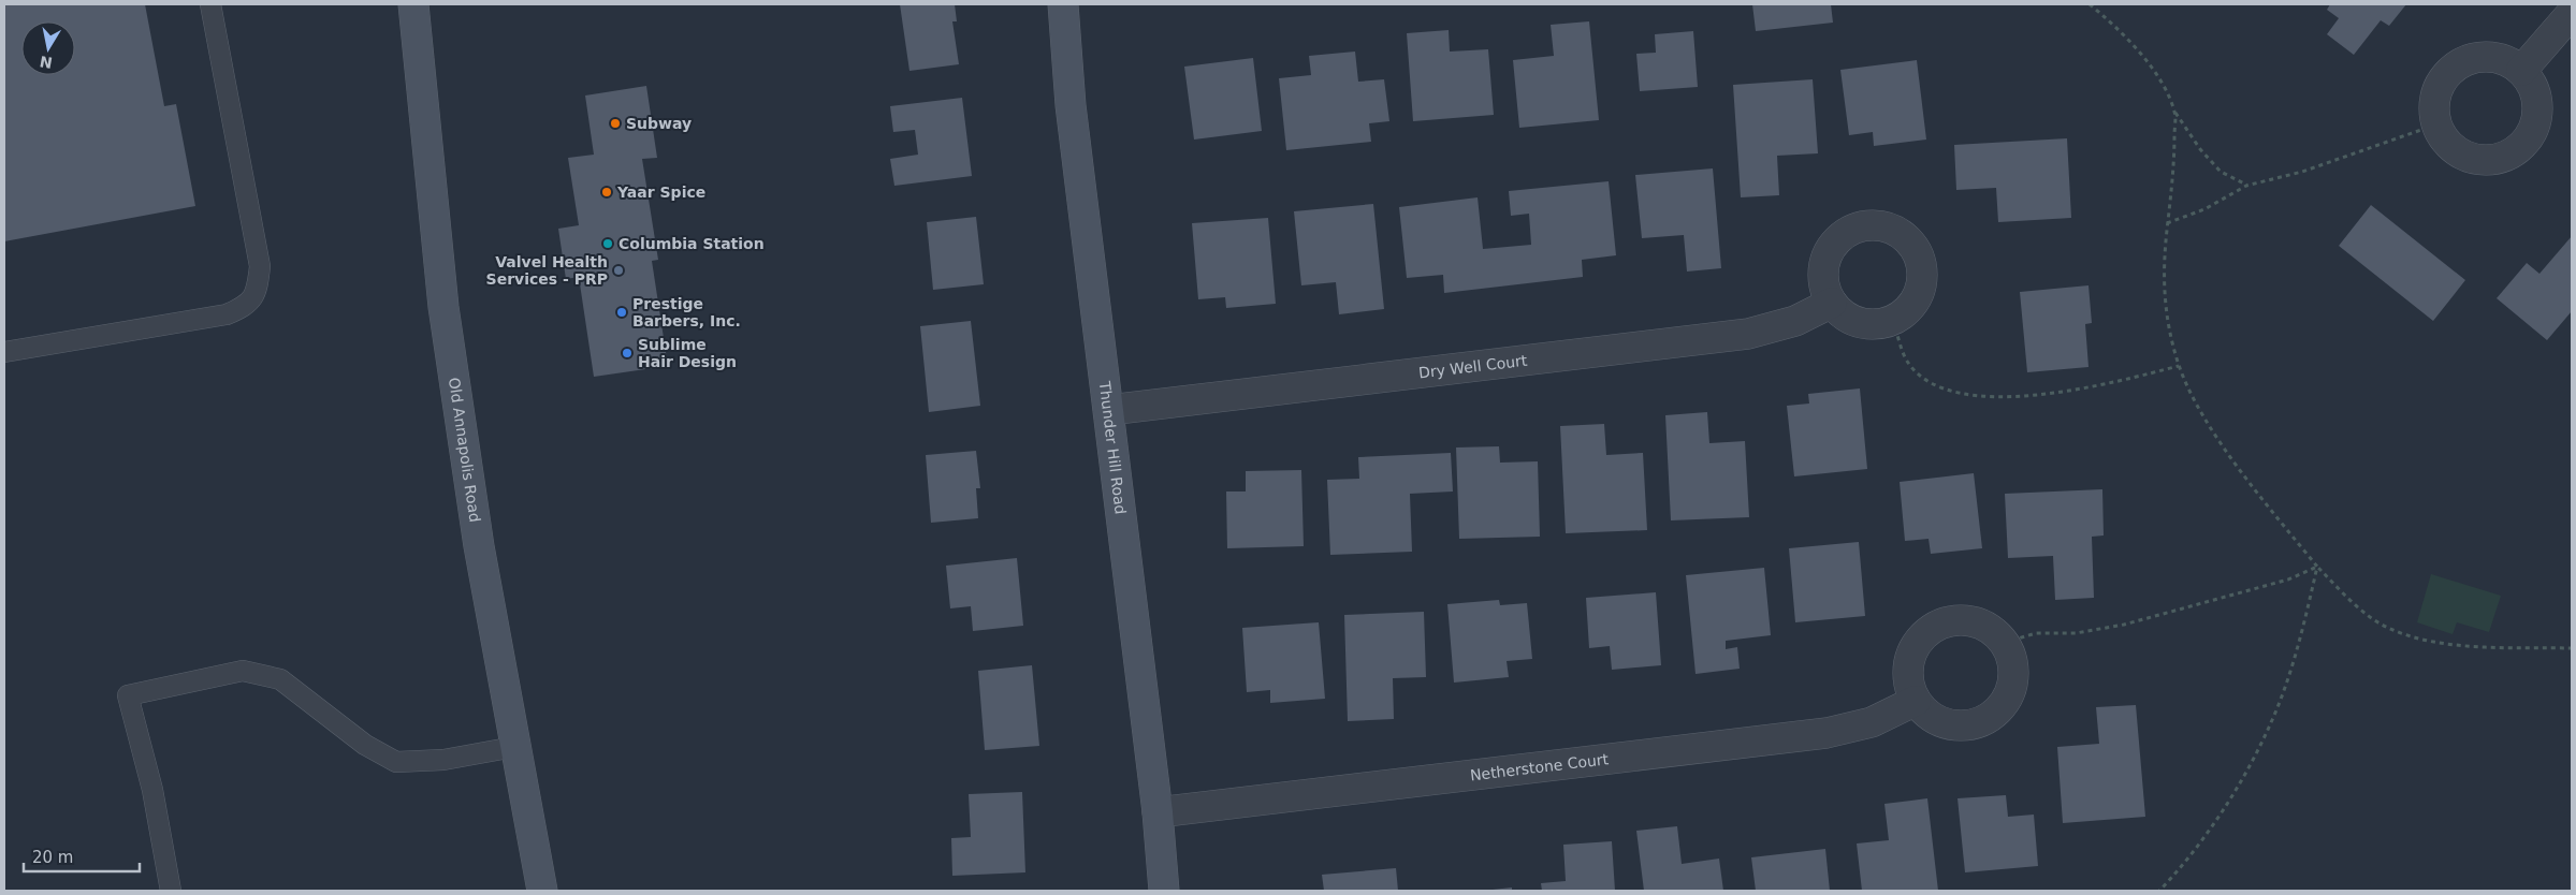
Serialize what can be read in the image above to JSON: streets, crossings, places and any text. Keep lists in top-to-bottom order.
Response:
{
  "streets": {
    "street": [
      "Dry Well Court",
      "Thunder Hill Road",
      "Old Annapolis Road",
      "Netherstone Court"
    ]
  },
  "crossings": [
    ["Dry Well Court", "Thunder Hill Road"],
    ["Thunder Hill Road", "Netherstone Court"]
  ],
  "places": [
    "Subway",
    "Yaar Spice",
    "Columbia Station",
    "Valvel Health Services - PRP",
    "Prestige Barbers, Inc.",
    "Sublime Hair Design"
  ],
  "scale_bar": "20 m",
  "north": "bottom"
}
